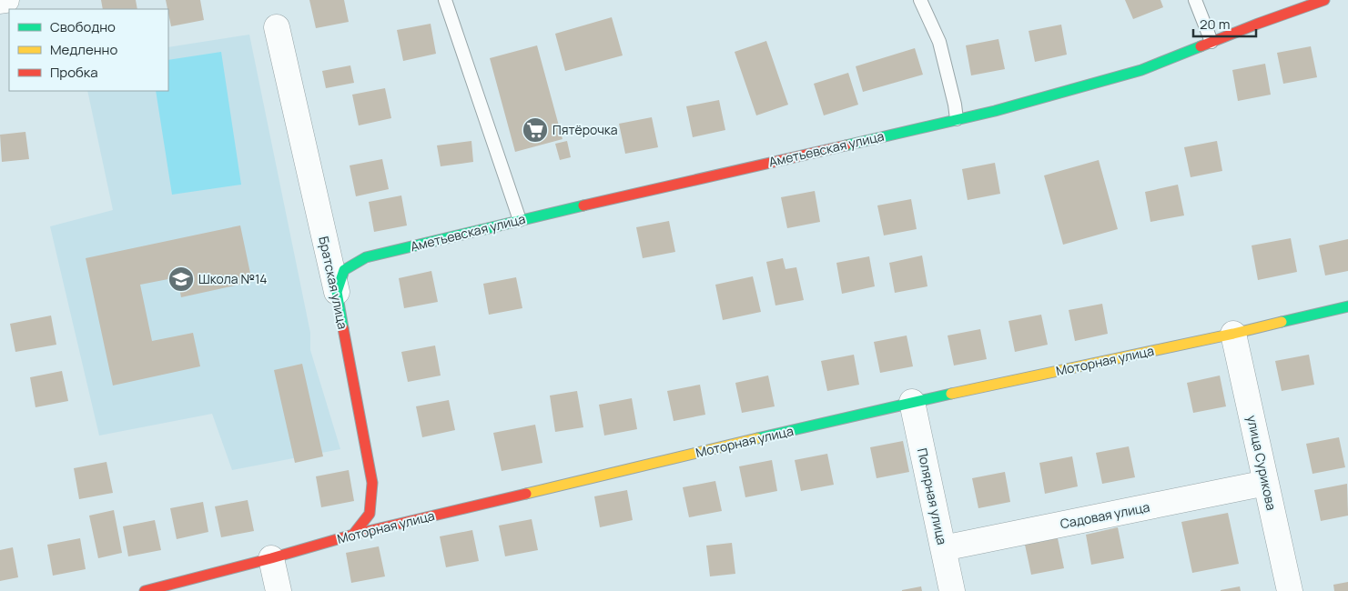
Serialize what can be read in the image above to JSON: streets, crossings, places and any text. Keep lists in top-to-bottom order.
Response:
{
  "streets": {
    "street": [
      "Аметьевская улица",
      "Братская улица",
      "Моторная улица",
      "улица Сурикова",
      "Полярная улица",
      "Садовая улица"
    ]
  },
  "crossings": [
    ["Аметьевская улица", "Братская улица"],
    ["Братская улица", "Моторная улица"],
    ["Моторная улица", "улица Сурикова"],
    ["Моторная улица", "Полярная улица"],
    ["улица Сурикова", "Садовая улица"],
    ["Полярная улица", "Садовая улица"]
  ],
  "places": {
    "supermarket": ["Пятёрочка"],
    "school or university": ["Школа №14"]
  },
  "legend": ["Свободно", "Медленно", "Пробка"],
  "scale_bar": "20 m"
}
